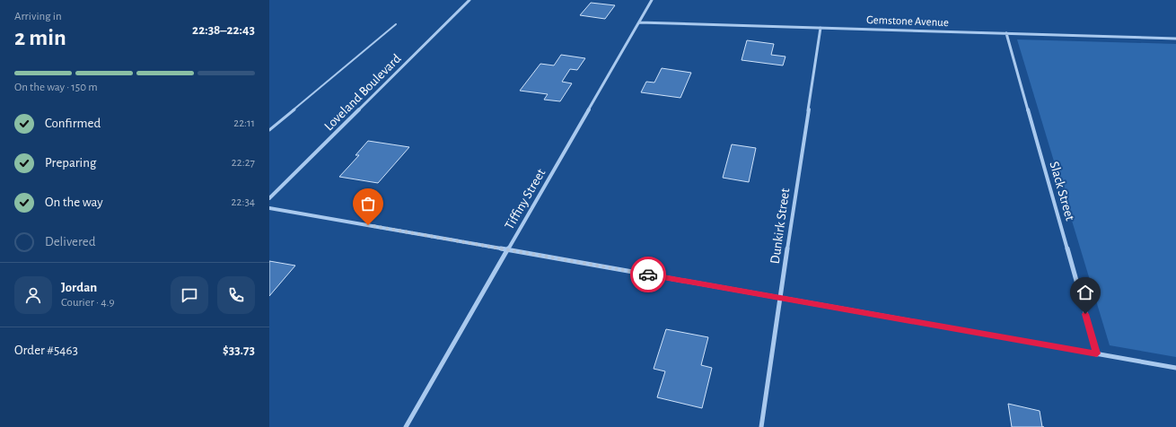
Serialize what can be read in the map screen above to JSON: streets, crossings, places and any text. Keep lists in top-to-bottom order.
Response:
{
  "streets": {
    "street": [
      "Gemstone Avenue",
      "Loveland Boulevard",
      "Slack Street",
      "Tiffiny Street",
      "Dunkirk Street"
    ]
  },
  "crossings": [
    ["Gemstone Avenue", "Slack Street"],
    ["Gemstone Avenue", "Tiffiny Street"],
    ["Gemstone Avenue", "Dunkirk Street"]
  ],
  "page": {
    "heading": ["2 min", "Arriving in", "22:38–22:43"],
    "panel": [
      "Jordan",
      "Courier · 4.9",
      "Order #5463",
      "$33.73"
    ],
    "bar": "On the way · 150 m",
    "list": [
      ["Confirmed", "22:11"],
      ["Preparing", "22:27"],
      ["On the way", "22:34"],
      "Delivered"
    ]
  }
}
